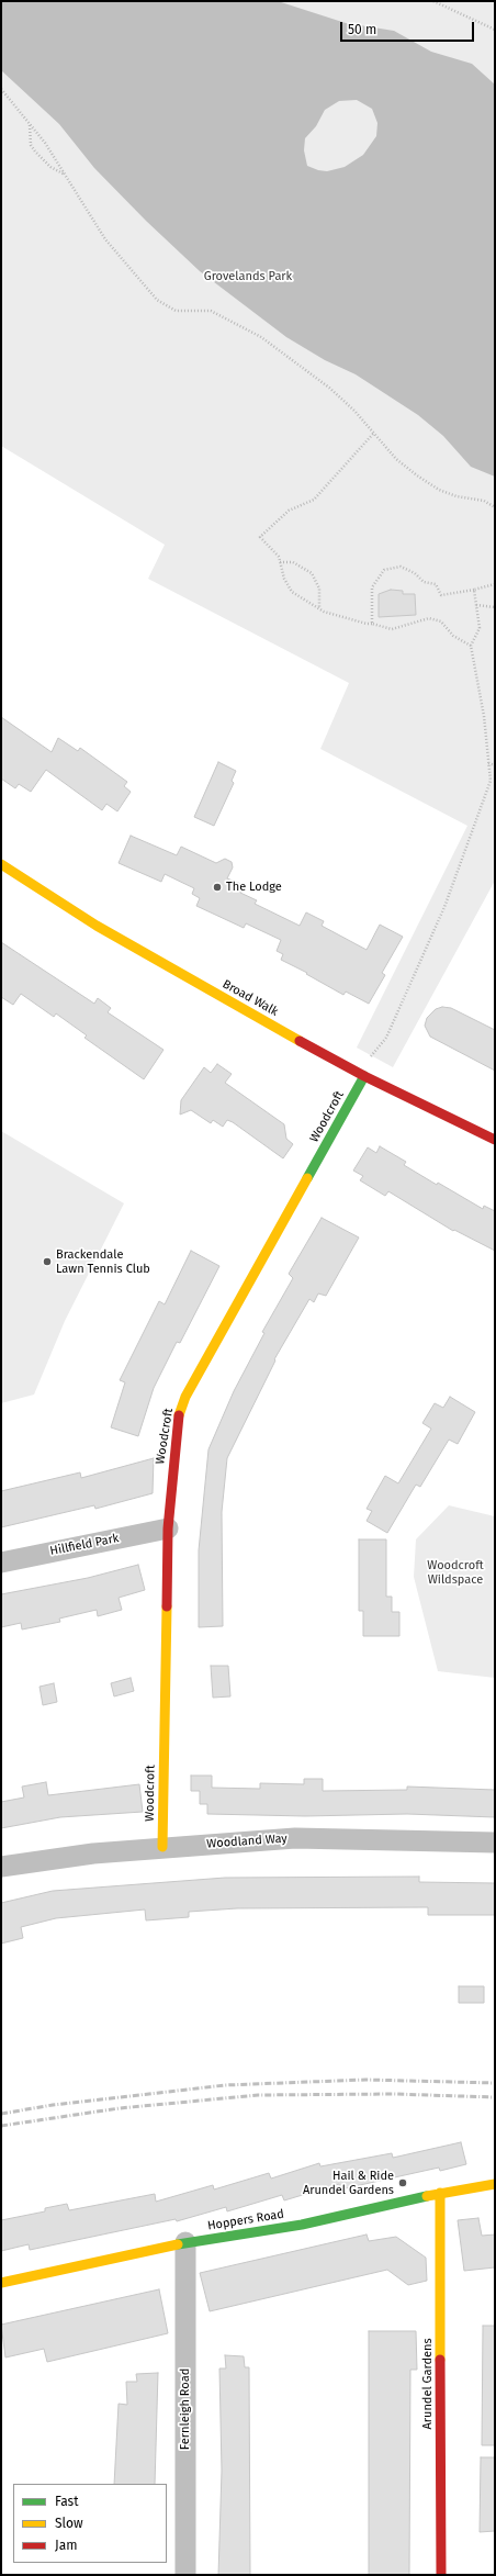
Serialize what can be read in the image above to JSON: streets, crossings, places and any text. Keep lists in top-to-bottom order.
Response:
{
  "streets": {
    "street": [
      "Broad Walk",
      "Woodcroft",
      "Hillfield Park",
      "Woodland Way",
      "Hoppers Road",
      "Arundel Gardens",
      "Fernleigh Road"
    ]
  },
  "crossings": [
    ["Broad Walk", "Woodcroft"],
    ["Woodcroft", "Hillfield Park"],
    ["Woodcroft", "Woodland Way"],
    ["Hoppers Road", "Arundel Gardens"],
    ["Hoppers Road", "Fernleigh Road"]
  ],
  "parks": ["Grovelands Park", "Woodcroft Wildspace"],
  "places": ["The Lodge", "Brackendale Lawn Tennis Club", "Hail & Ride Arundel Gardens"],
  "legend": ["Fast", "Slow", "Jam"],
  "scale_bar": "50 m"
}
